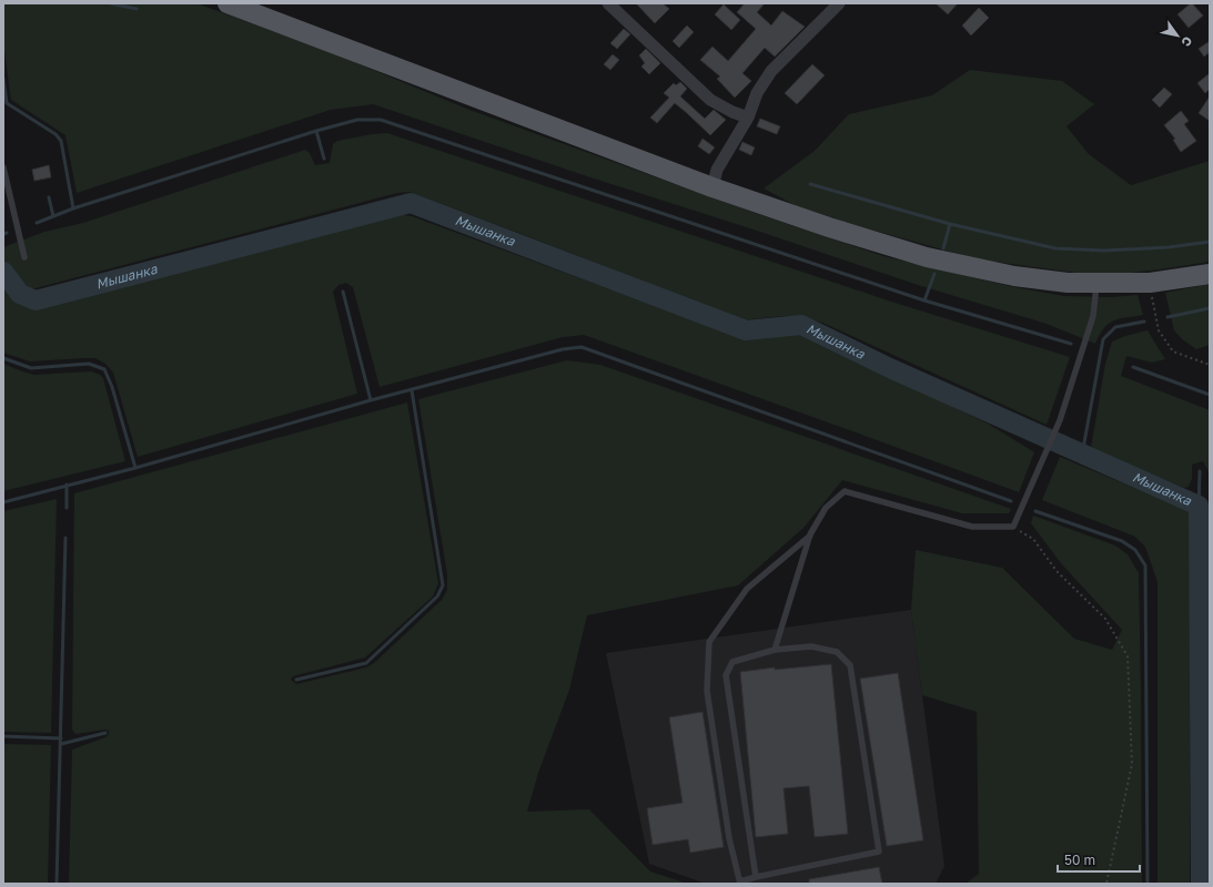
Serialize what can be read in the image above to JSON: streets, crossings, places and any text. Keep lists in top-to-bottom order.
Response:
{
  "water": ["Мышанка"],
  "scale_bar": "50 m",
  "north": "bottom right"
}
